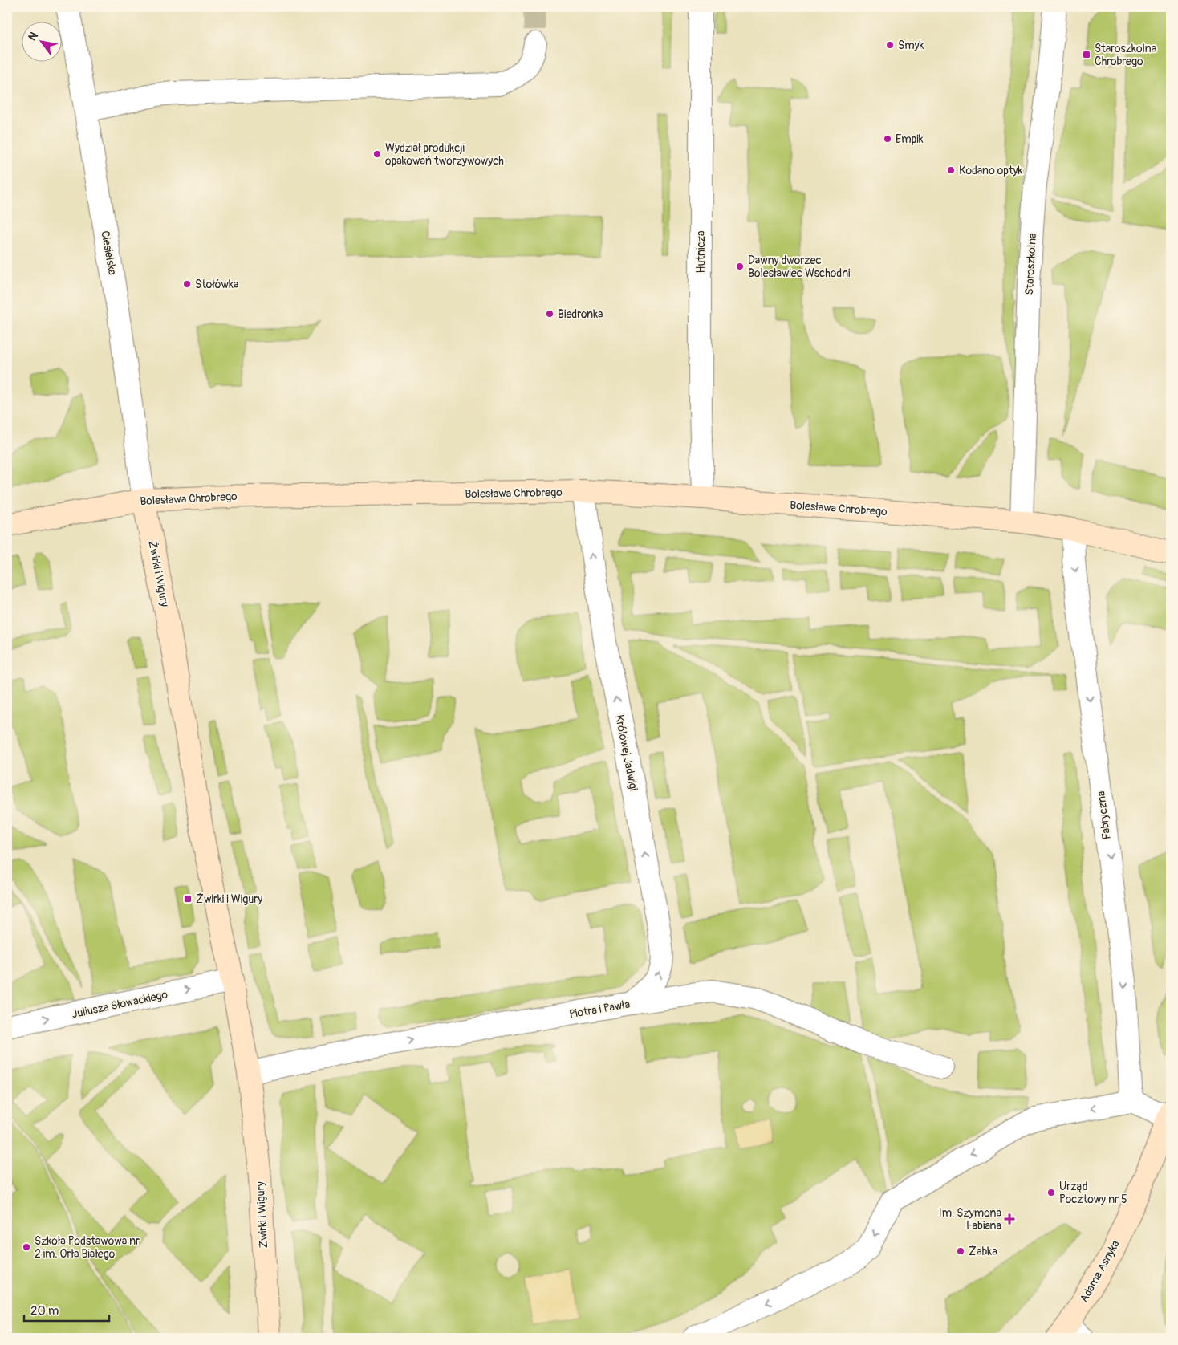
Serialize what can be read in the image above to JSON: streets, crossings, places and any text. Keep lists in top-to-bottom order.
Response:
{
  "streets": {
    "street": [
      "Hutnicza",
      "Ciesielska",
      "Staroszkolna",
      "Bolesława Chrobrego",
      "Żwirki i Wigury",
      "Królowej Jadwigi",
      "Fabryczna",
      "Juliusza Słowackiego",
      "Piotra i Pawła",
      "Adama Asnyka"
    ]
  },
  "crossings": [
    ["Hutnicza", "Bolesława Chrobrego"],
    ["Ciesielska", "Bolesława Chrobrego"],
    ["Ciesielska", "Żwirki i Wigury"],
    ["Staroszkolna", "Bolesława Chrobrego"],
    ["Bolesława Chrobrego", "Żwirki i Wigury"],
    ["Bolesława Chrobrego", "Królowej Jadwigi"],
    ["Bolesława Chrobrego", "Fabryczna"],
    ["Żwirki i Wigury", "Juliusza Słowackiego"],
    ["Żwirki i Wigury", "Piotra i Pawła"],
    ["Królowej Jadwigi", "Piotra i Pawła"]
  ],
  "one_way": [
    "Królowej Jadwigi",
    "Fabryczna",
    "Juliusza Słowackiego",
    "Piotra i Pawła"
  ],
  "places": {
    "other": [
      "Smyk",
      "Empik",
      "Wydział produkcji opakowań tworzywowych",
      "Kodano optyk",
      "Dawny dworzec Bolesławiec Wschodni",
      "Stołówka",
      "Biedronka",
      "Urząd Pocztowy nr 5",
      "Szkoła Podstawowa nr 2 im. Orła Białego",
      "Żabka"
    ],
    "transit": ["Staroszkolna Chrobrego", "Żwirki i Wigury"],
    "health": ["Im. Szymona Fabiana"]
  },
  "scale_bar": "20 m",
  "north": "top left"
}
